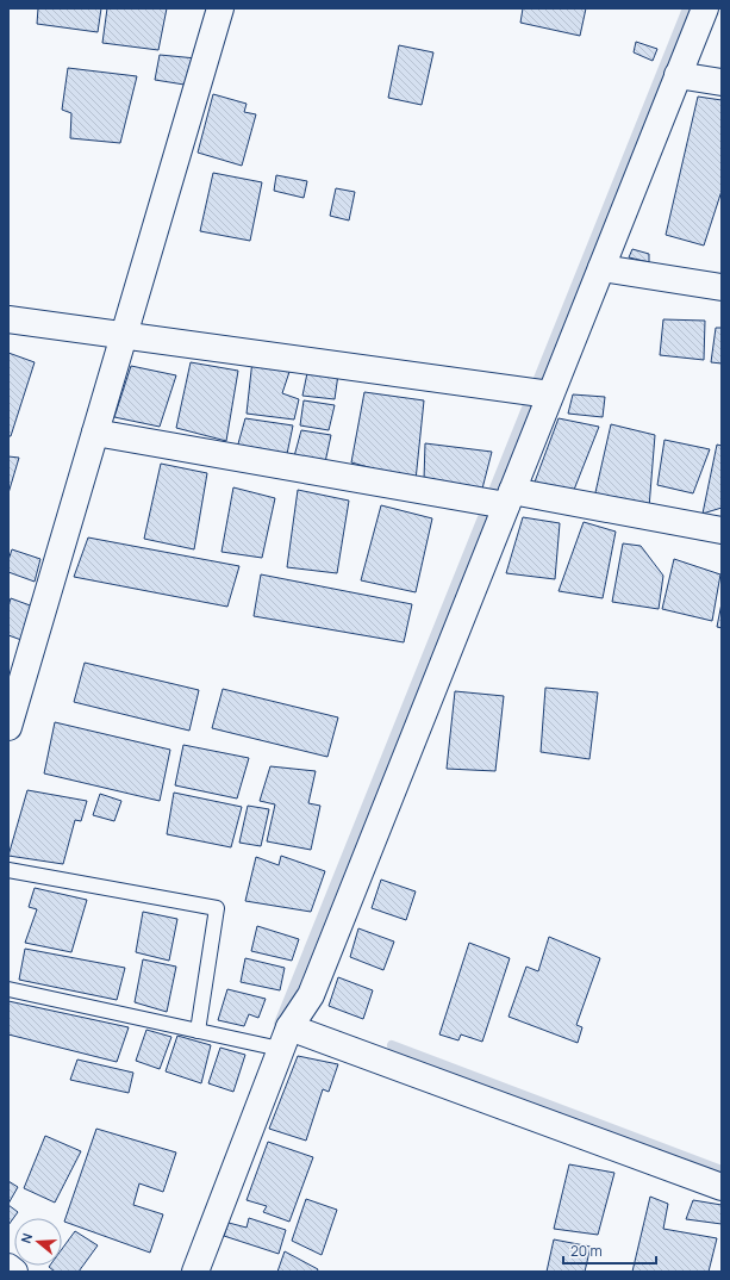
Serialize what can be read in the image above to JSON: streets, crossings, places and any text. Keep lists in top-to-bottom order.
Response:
{
  "scale_bar": "20 m",
  "north": "left"
}
